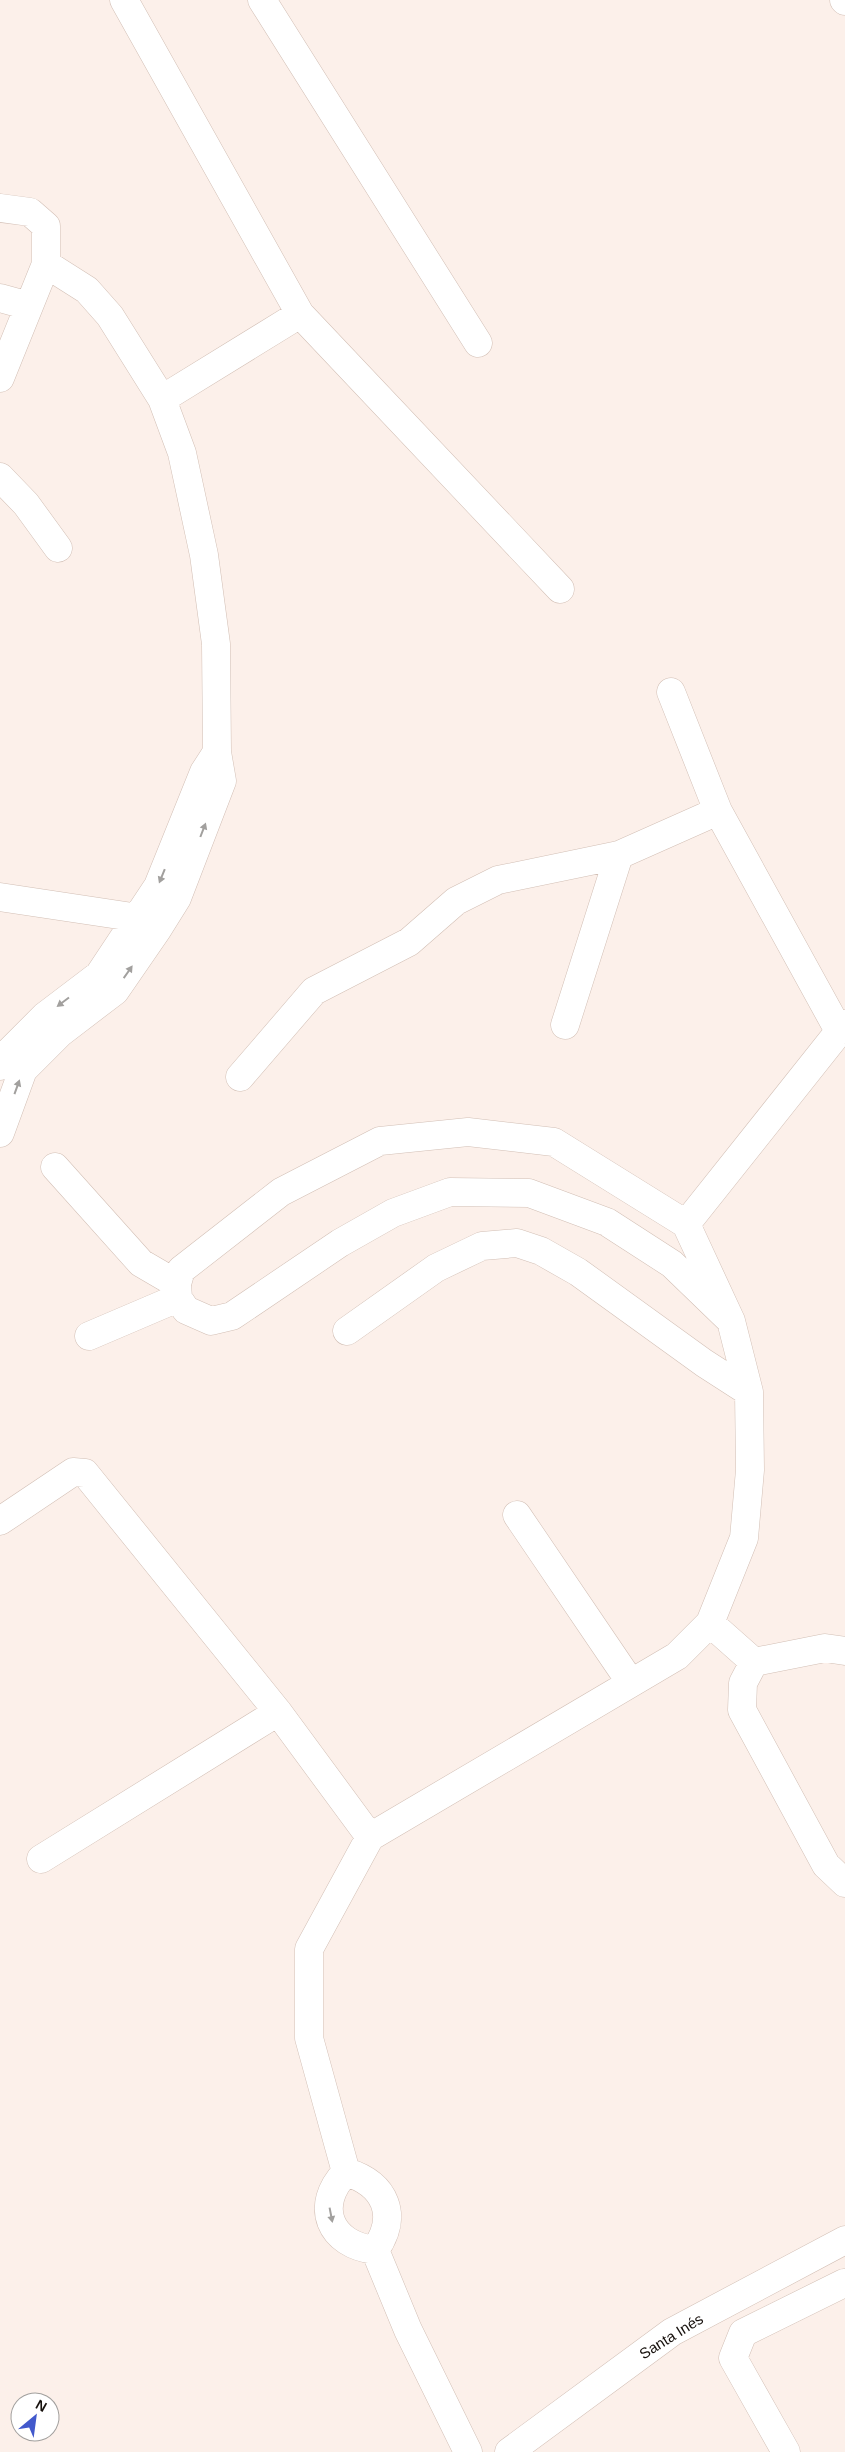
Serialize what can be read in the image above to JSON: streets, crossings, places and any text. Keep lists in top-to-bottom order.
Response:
{
  "streets": {
    "street": ["Santa Inés"]
  },
  "north": "top right"
}
